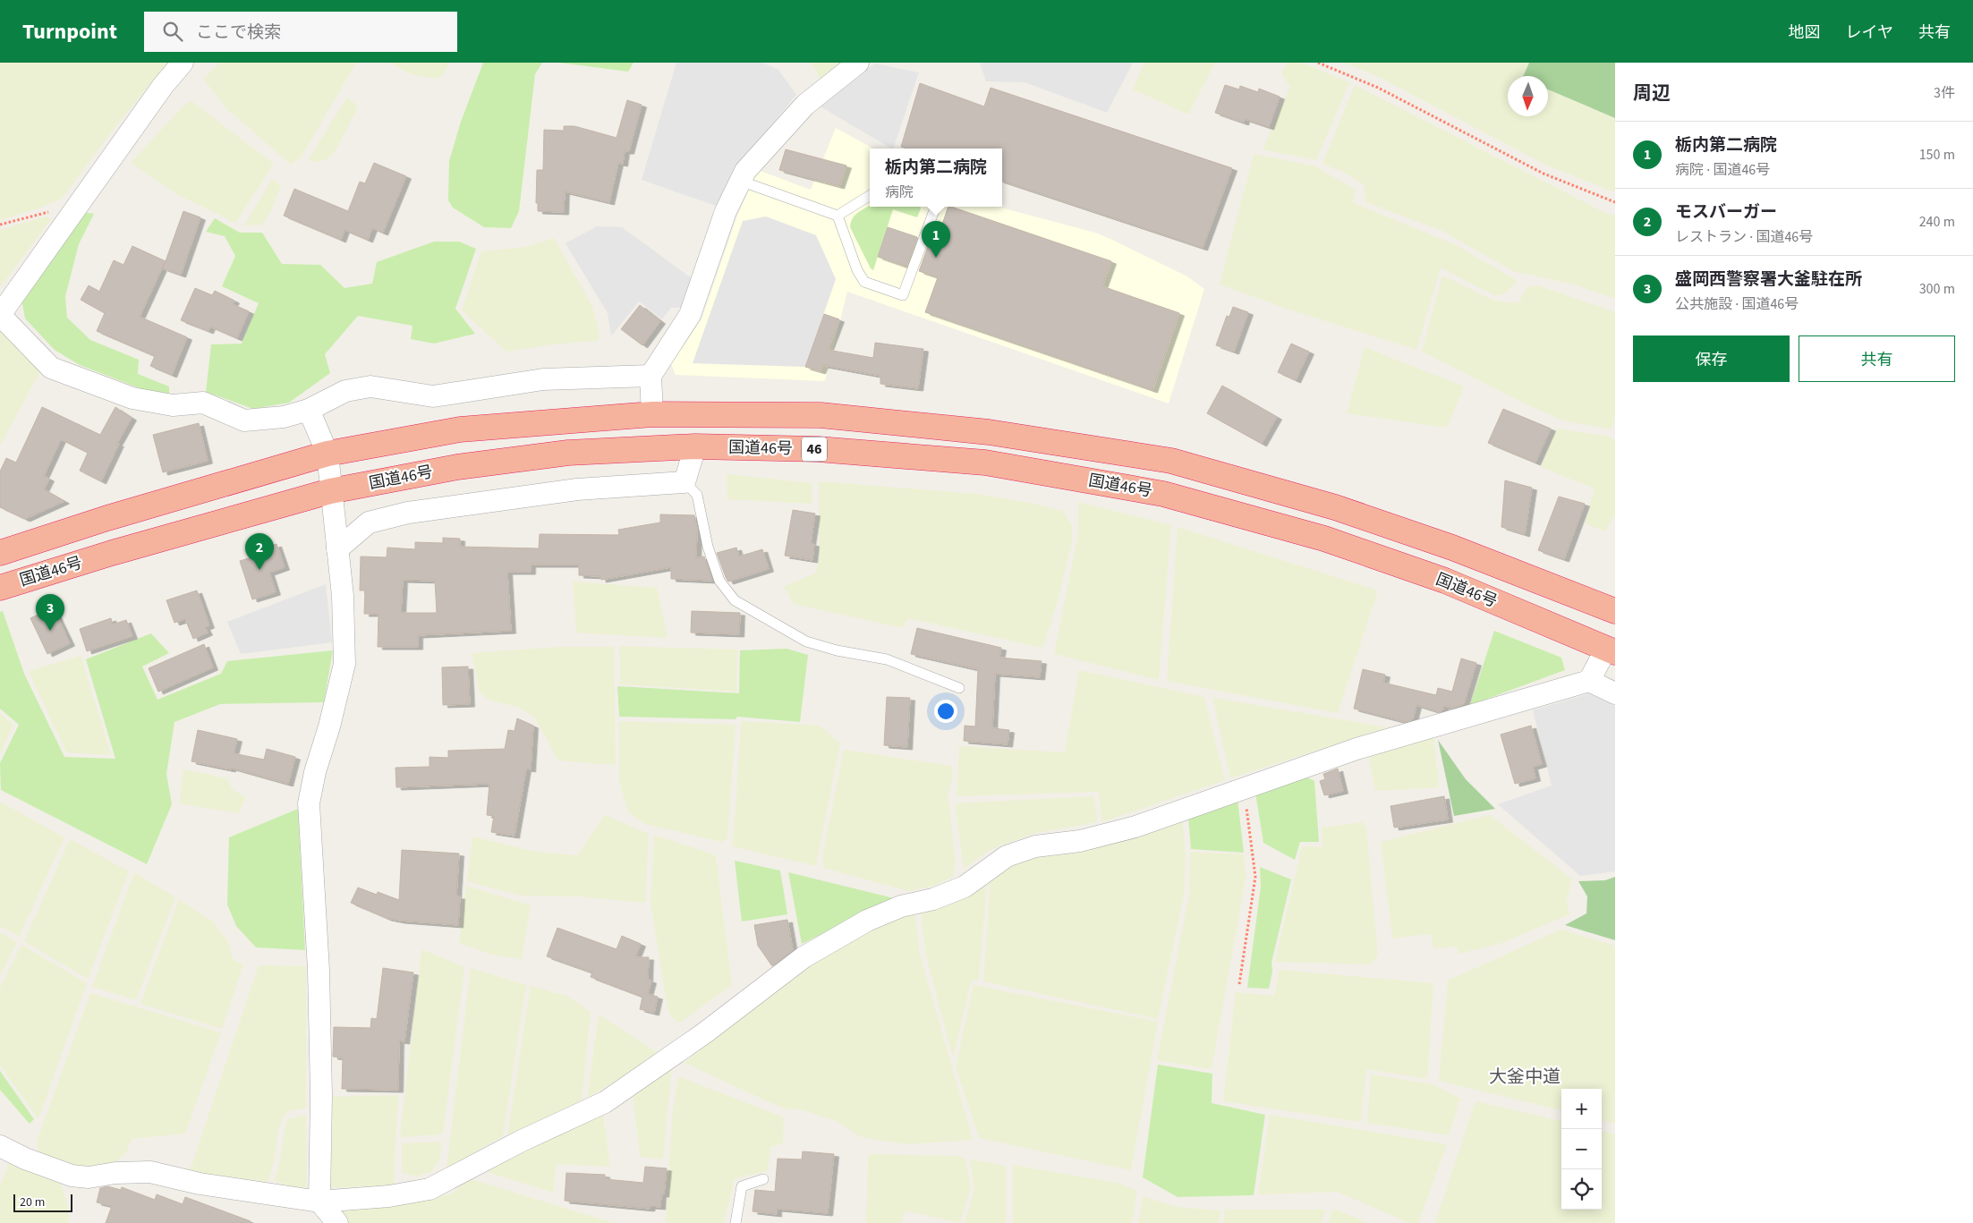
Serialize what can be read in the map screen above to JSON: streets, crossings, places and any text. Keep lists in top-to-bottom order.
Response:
{
  "streets": {
    "highway": ["国道46号", "46"]
  },
  "districts": ["大釜中道"],
  "scale_bar": "20 m",
  "north": "bottom",
  "page": {
    "header": "Turnpoint",
    "search": "ここで検索",
    "nav": ["地図", "レイヤ", "共有"],
    "heading": ["周辺", "3件"],
    "list": [
      {
        "mark": "1",
        "name": "栃内第二病院",
        "note": "病院 · 国道46号",
        "value": "150 m"
      },
      {
        "mark": "2",
        "name": "モスバーガー",
        "note": "レストラン · 国道46号",
        "value": "240 m"
      },
      {
        "mark": "3",
        "name": "盛岡西警察署大釜駐在所",
        "note": "公共施設 · 国道46号",
        "value": "300 m"
      }
    ],
    "popup": ["栃内第二病院", "病院"],
    "pins": ["1", "2", "3"],
    "buttons": ["保存", "共有"],
    "map_buttons": ["+", "−"],
    "scale": "20 m"
  }
}
